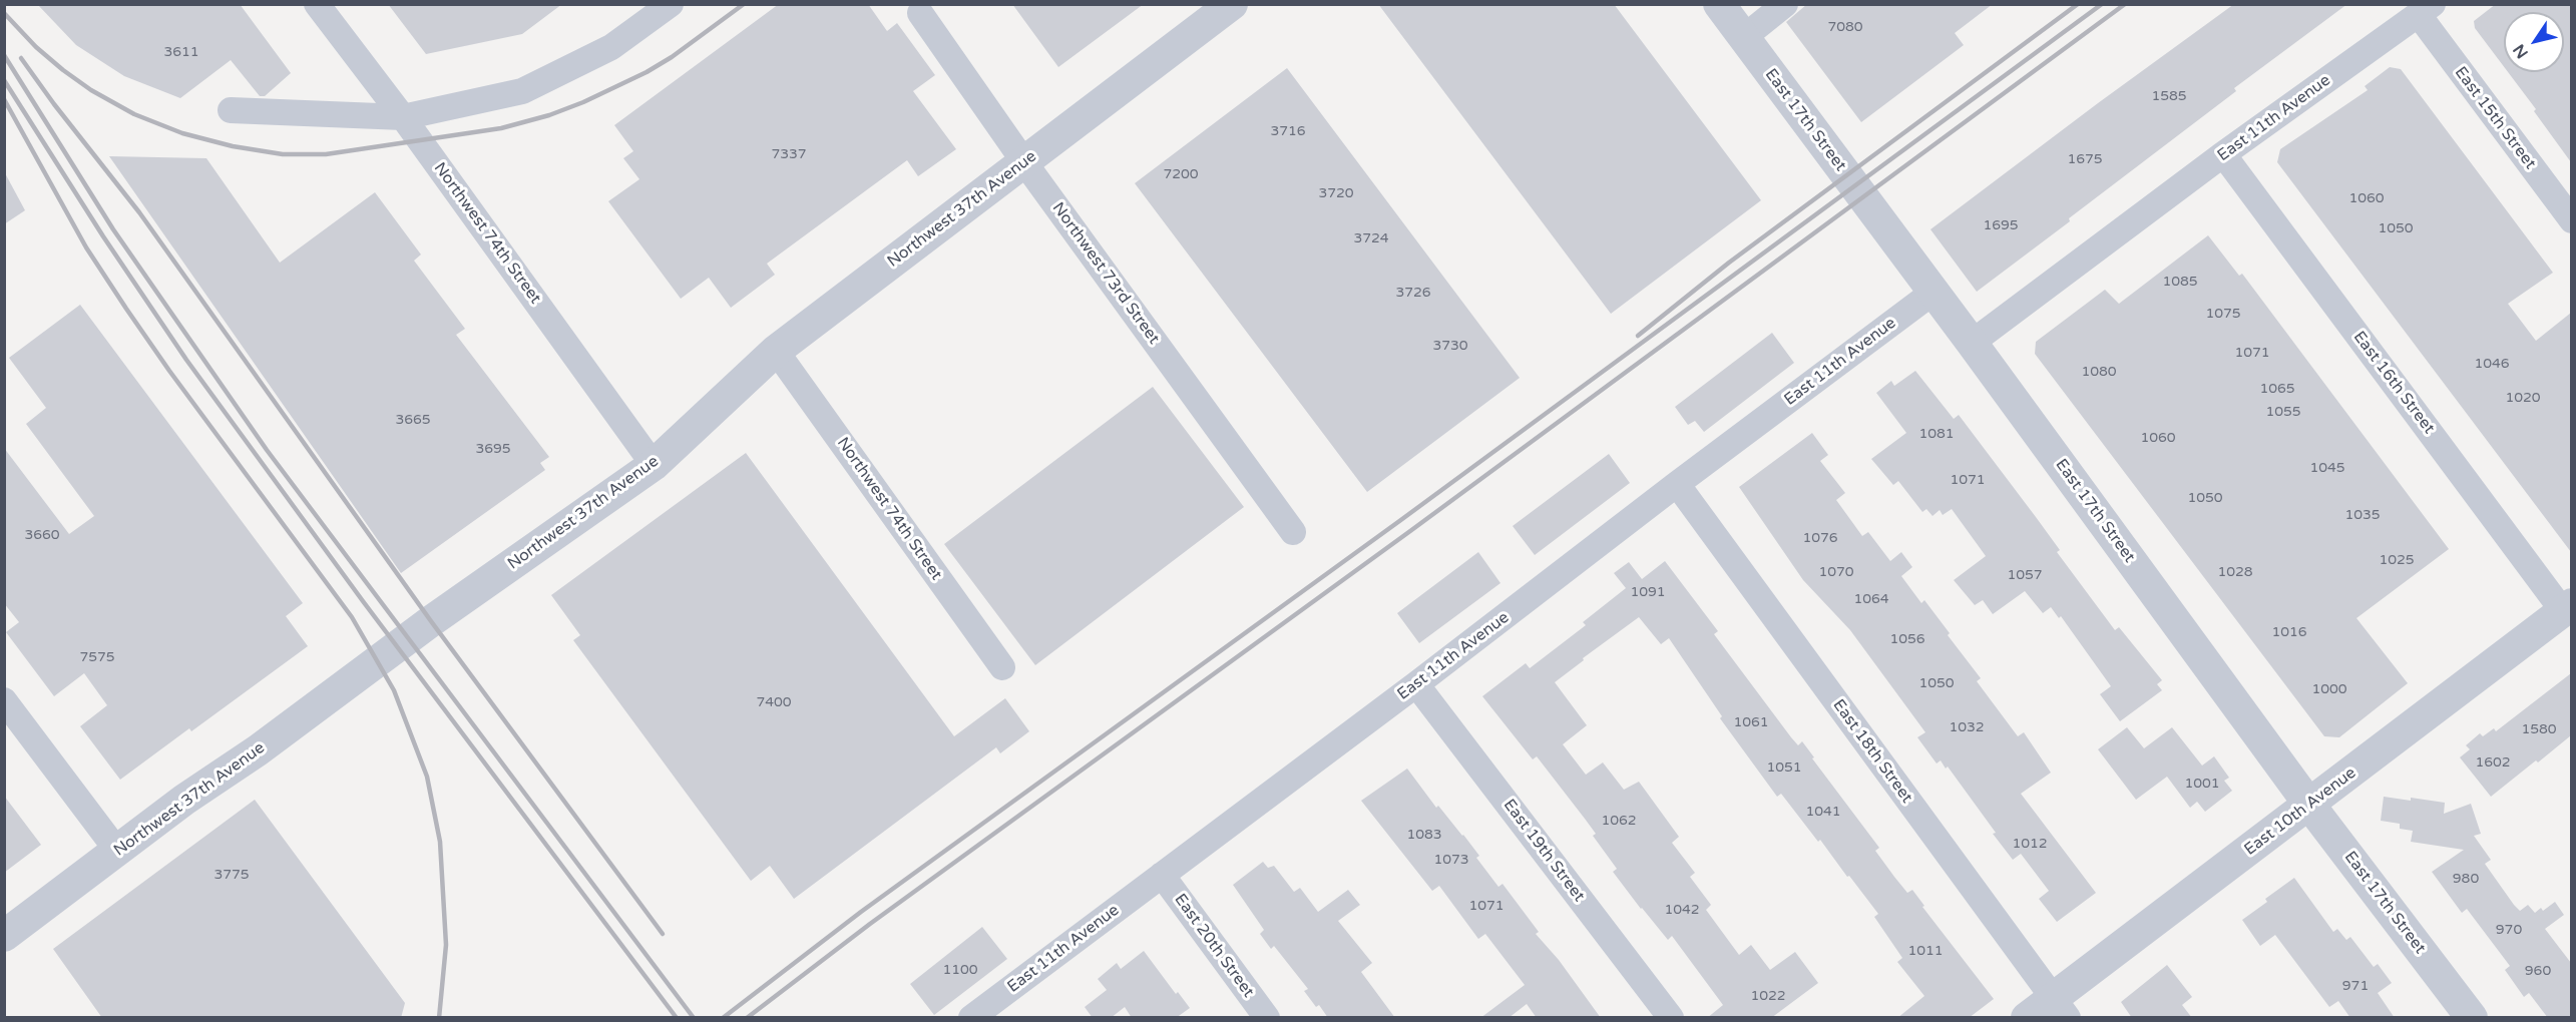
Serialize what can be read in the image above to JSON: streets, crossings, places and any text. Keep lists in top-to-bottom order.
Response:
{
  "streets": {
    "street": [
      "East 11th Avenue",
      "East 15th Street",
      "East 17th Street",
      "Northwest 37th Avenue",
      "Northwest 74th Street",
      "Northwest 73rd Street",
      "East 16th Street",
      "East 18th Street",
      "East 10th Avenue",
      "East 19th Street",
      "East 20th Street"
    ]
  },
  "crossings": [
    ["East 11th Avenue", "East 15th Street"],
    ["East 11th Avenue", "East 17th Street"],
    ["East 11th Avenue", "East 16th Street"],
    ["East 11th Avenue", "East 18th Street"],
    ["East 11th Avenue", "East 19th Street"],
    ["East 11th Avenue", "East 20th Street"],
    ["East 17th Street", "East 10th Avenue"],
    ["Northwest 37th Avenue", "Northwest 74th Street"],
    ["Northwest 37th Avenue", "Northwest 73rd Street"],
    ["East 16th Street", "East 10th Avenue"],
    ["East 18th Street", "East 10th Avenue"]
  ],
  "house_numbers": [
    "7080",
    "3611",
    "1585",
    "3716",
    "7337",
    "1675",
    "7200",
    "3720",
    "1060",
    "1695",
    "1050",
    "3724",
    "1085",
    "3726",
    "1075",
    "3730",
    "1071",
    "1046",
    "1080",
    "1065",
    "1020",
    "1055",
    "3665",
    "1081",
    "1060",
    "3695",
    "1045",
    "1071",
    "1050",
    "1035",
    "3660",
    "1076",
    "1025",
    "1070",
    "1028",
    "1057",
    "1091",
    "1064",
    "1016",
    "1056",
    "7575",
    "1050",
    "1000",
    "7400",
    "1061",
    "1032",
    "1580",
    "1602",
    "1051",
    "1001",
    "1041",
    "1062",
    "1083",
    "1012",
    "1073",
    "3775",
    "980",
    "1071",
    "1042",
    "970",
    "1011",
    "1100",
    "960",
    "971",
    "1022"
  ],
  "north": "bottom left"
}
